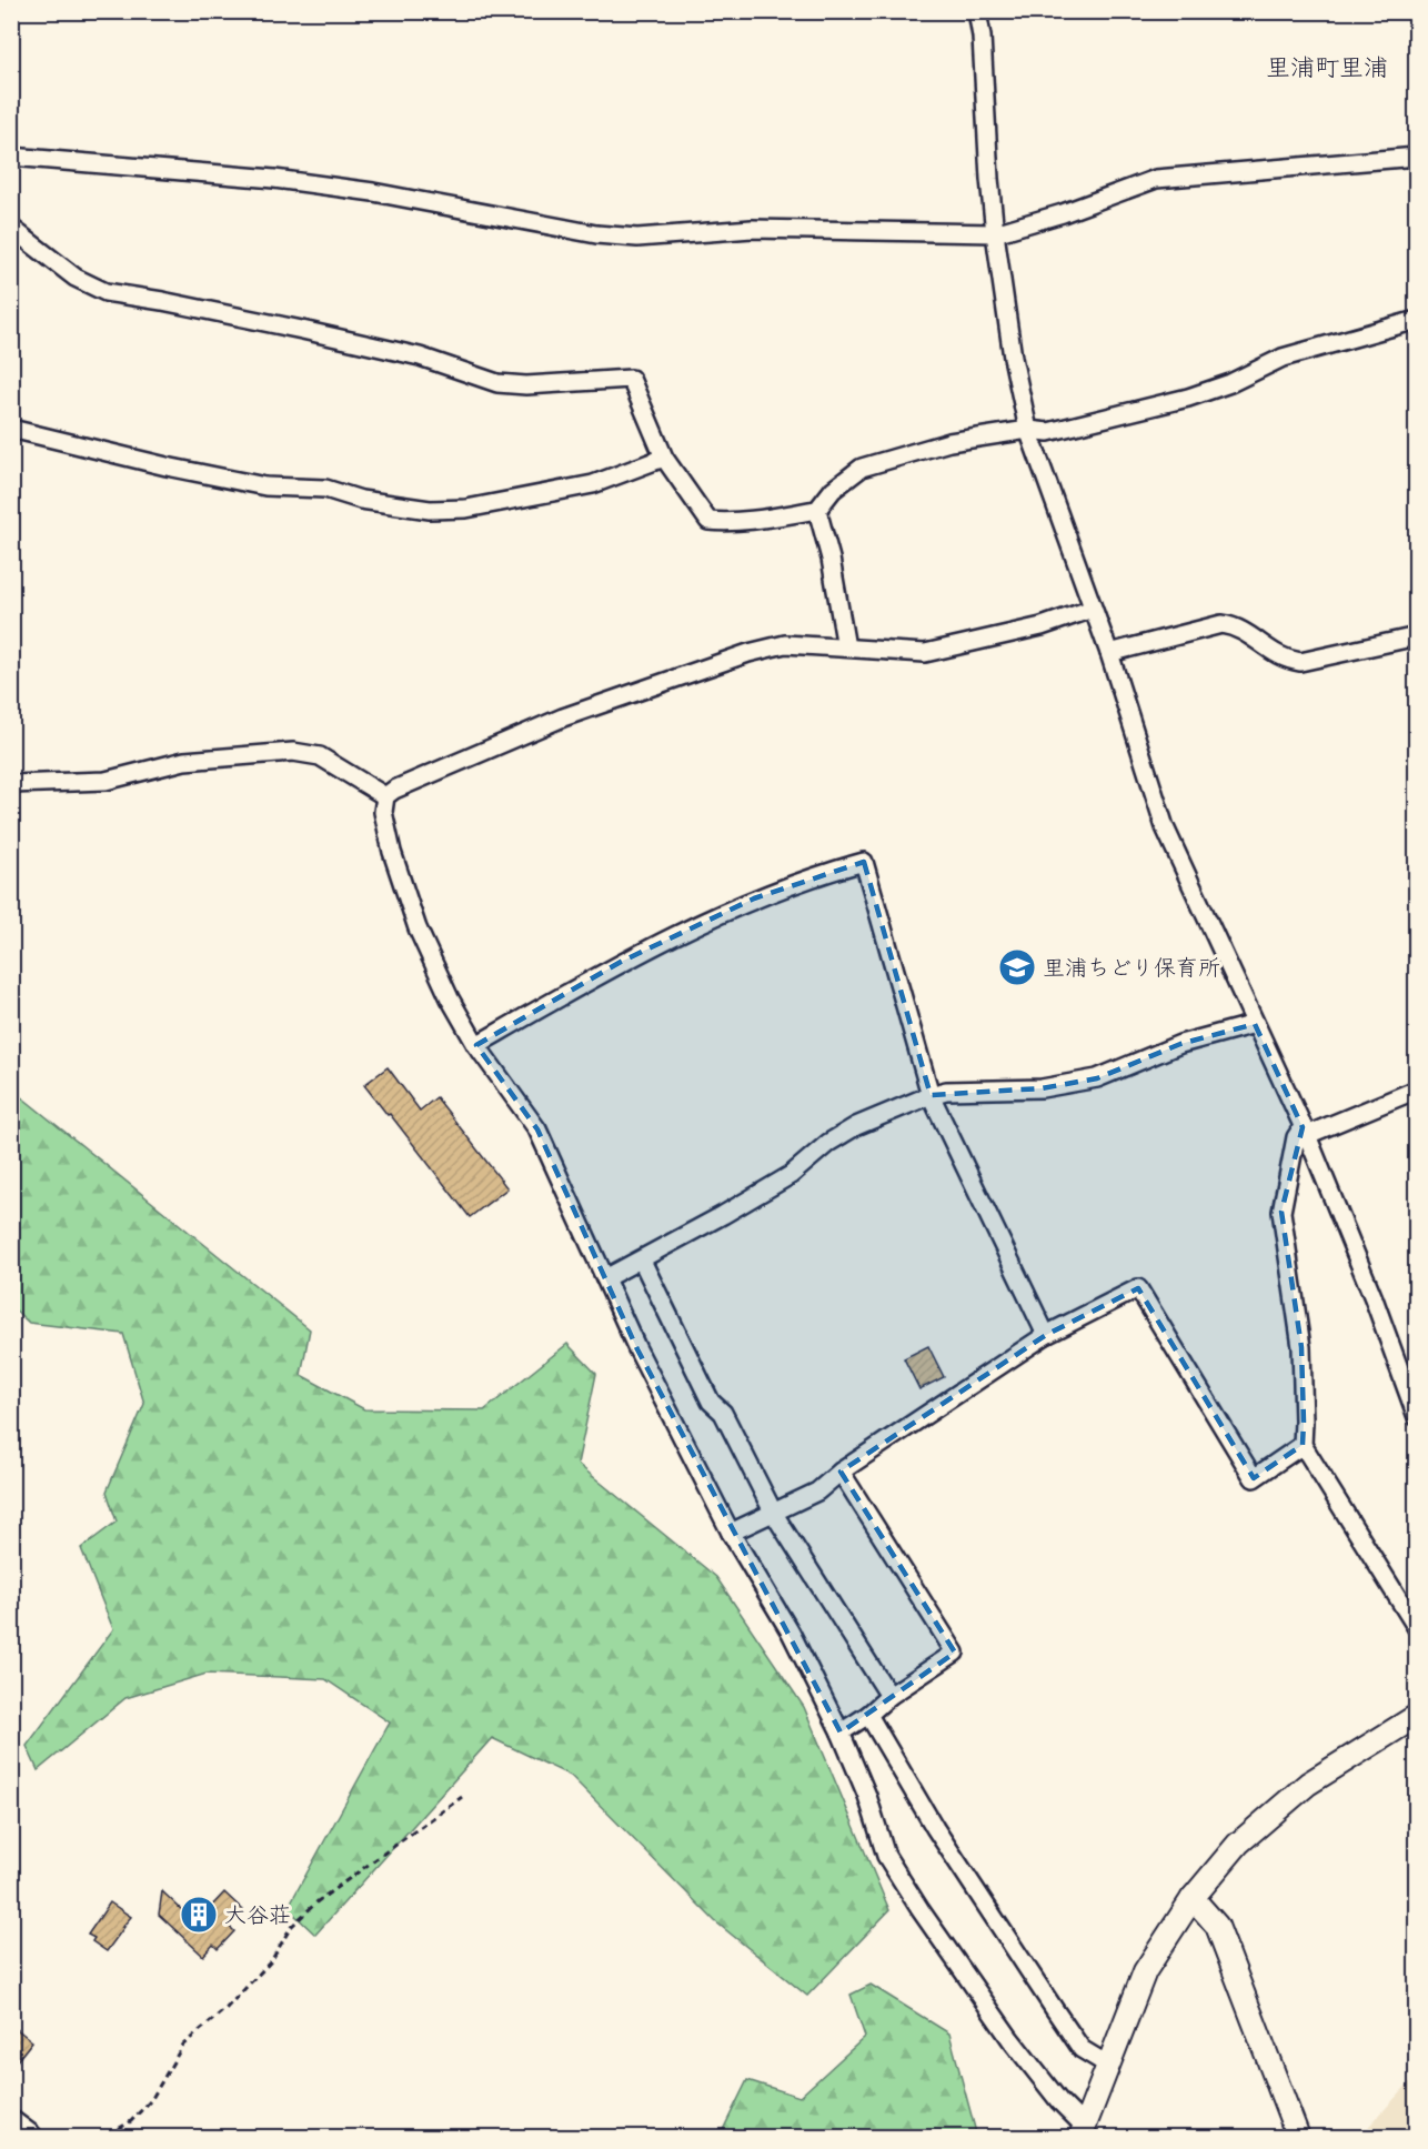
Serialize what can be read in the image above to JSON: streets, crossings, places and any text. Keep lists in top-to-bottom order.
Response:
{
  "districts": ["里浦町里浦"],
  "places": {
    "school or university": ["里浦ちどり保育所"],
    "building": ["大谷荘"]
  }
}
